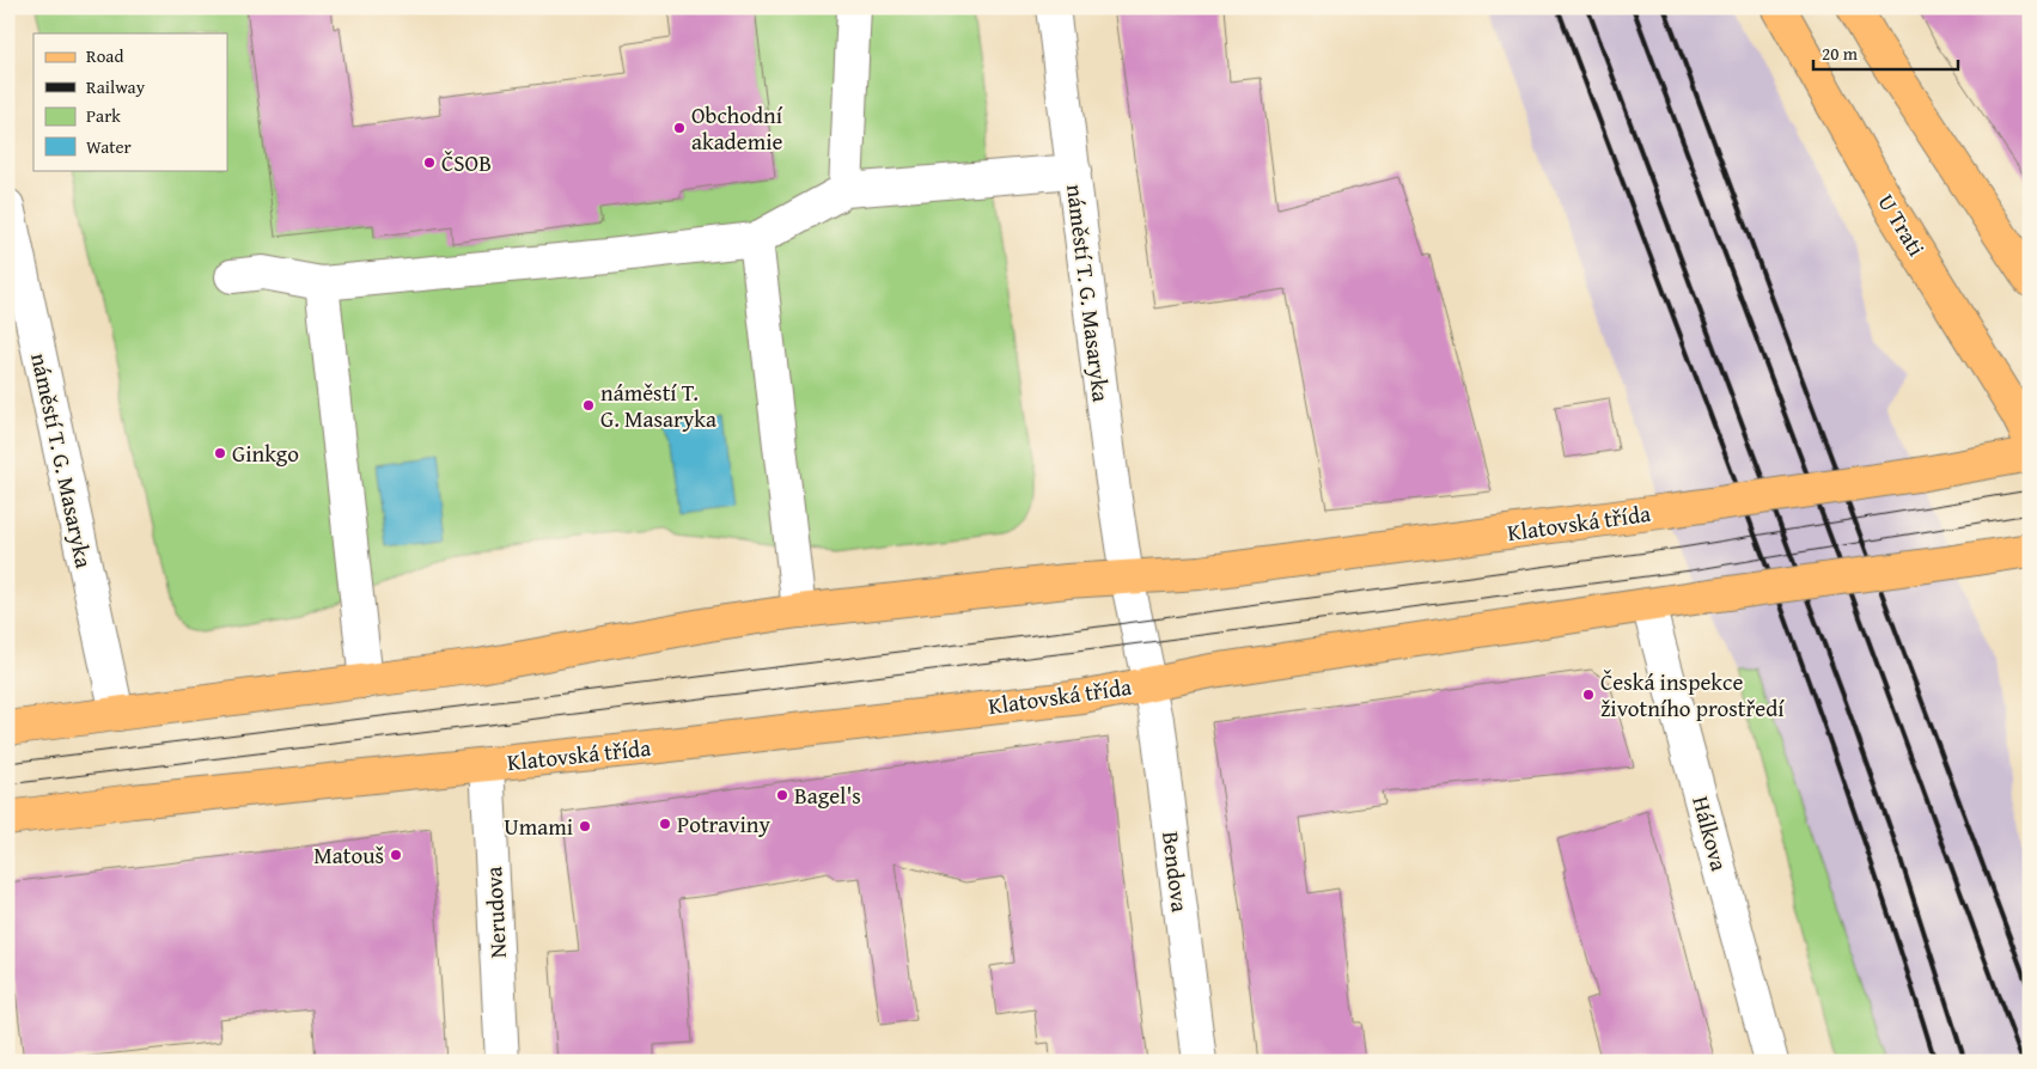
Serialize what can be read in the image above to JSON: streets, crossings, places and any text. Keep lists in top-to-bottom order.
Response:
{
  "streets": {
    "main road": ["U Trati", "Klatovská třída"],
    "street": [
      "náměstí T. G. Masaryka",
      "Hálkova",
      "Bendova",
      "Nerudova"
    ]
  },
  "crossings": [
    ["náměstí T. G. Masaryka", "Klatovská třída"],
    ["Klatovská třída", "Hálkova"],
    ["Klatovská třída", "Bendova"],
    ["Klatovská třída", "Nerudova"]
  ],
  "places": [
    "Obchodní akademie",
    "ČSOB",
    "náměstí T. G. Masaryka",
    "Ginkgo",
    "Česká inspekce životního prostředí",
    "Bagel's",
    "Potraviny",
    "Umami",
    "Matouš"
  ],
  "legend": [
    "Road",
    "Railway",
    "Park",
    "Water"
  ],
  "scale_bar": "20 m"
}
